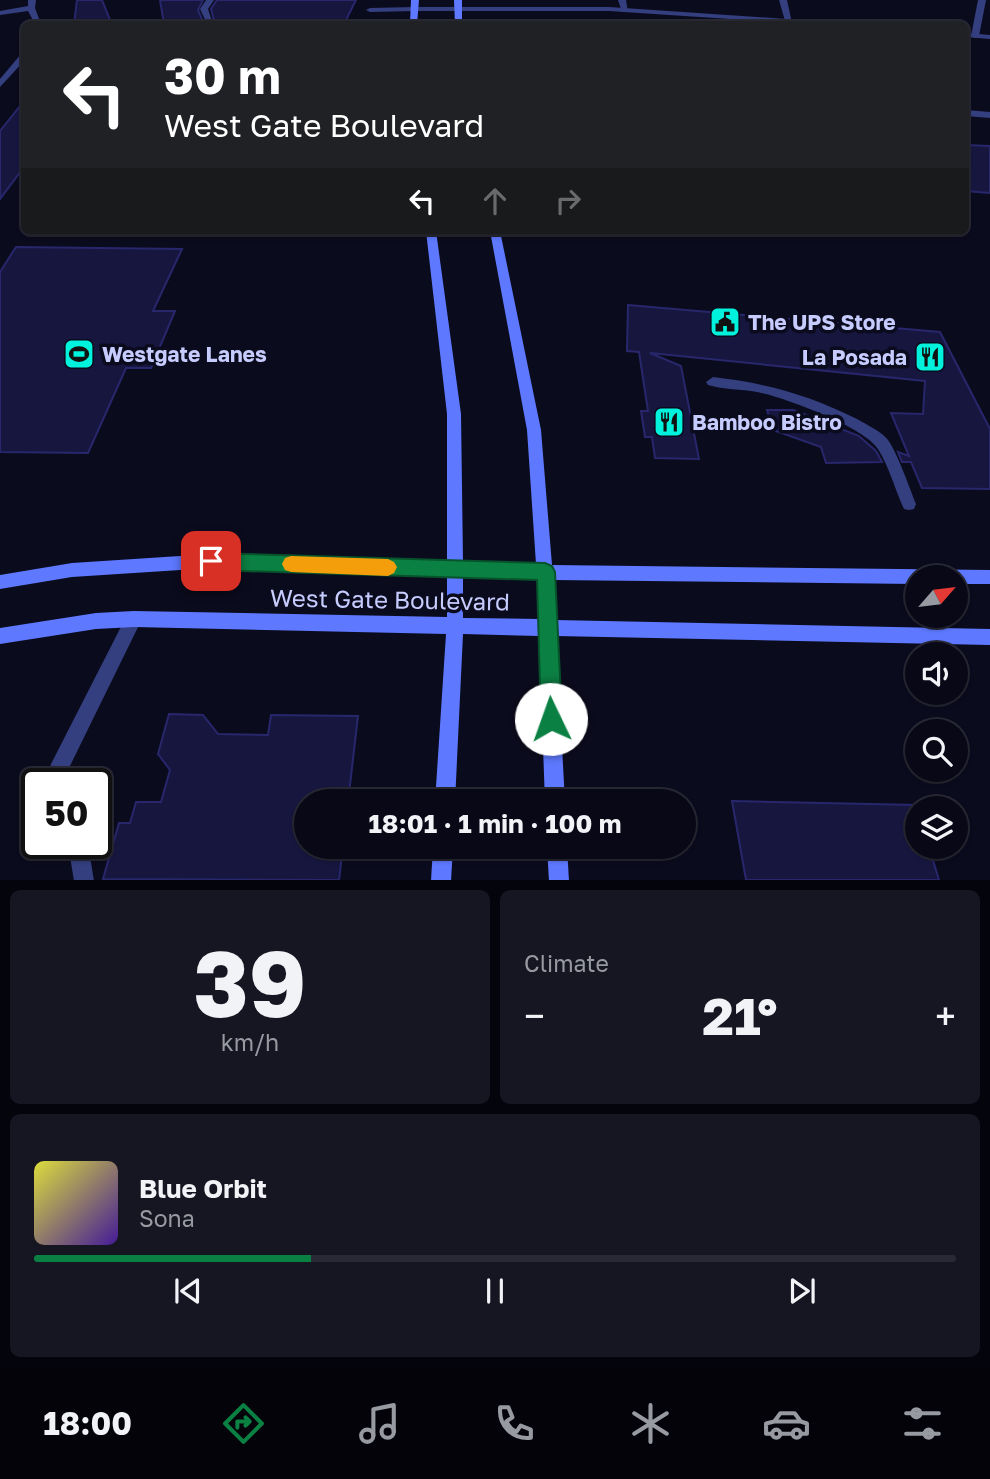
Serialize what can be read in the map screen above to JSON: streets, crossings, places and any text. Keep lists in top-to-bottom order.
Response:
{
  "streets": {
    "main road": ["West Gate Boulevard"]
  },
  "places": {
    "public building": ["The UPS Store"],
    "sports": ["Westgate Lanes"],
    "restaurant": ["La Posada", "Bamboo Bistro"]
  },
  "north": "top right",
  "page": {
    "turn": ["30 m", "West Gate Boulevard"],
    "limit": "50",
    "trip": "18:01 · 1 min · 100 m",
    "tile": [
      ["39", "km/h"],
      "Climate"
    ],
    "heat": ["−", "21°", "+"],
    "song": ["Blue Orbit", "Sona"],
    "tabs": "18:00"
  }
}
